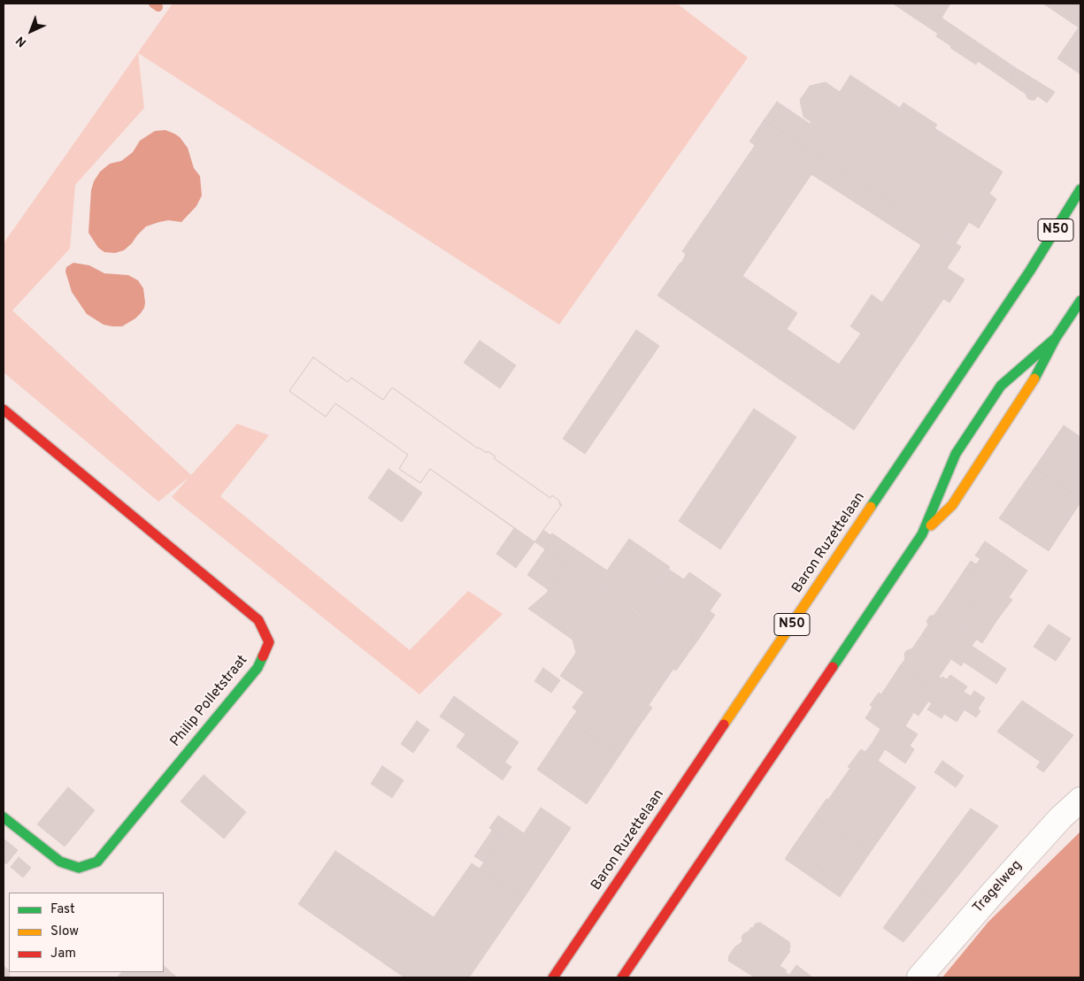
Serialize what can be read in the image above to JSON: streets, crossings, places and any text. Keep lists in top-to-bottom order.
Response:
{
  "streets": {
    "main road": ["N50", "Baron Ruzettelaan", "Philip Polletstraat"],
    "street": ["Tragelweg"]
  },
  "legend": ["Fast", "Slow", "Jam"],
  "north": "bottom left"
}
